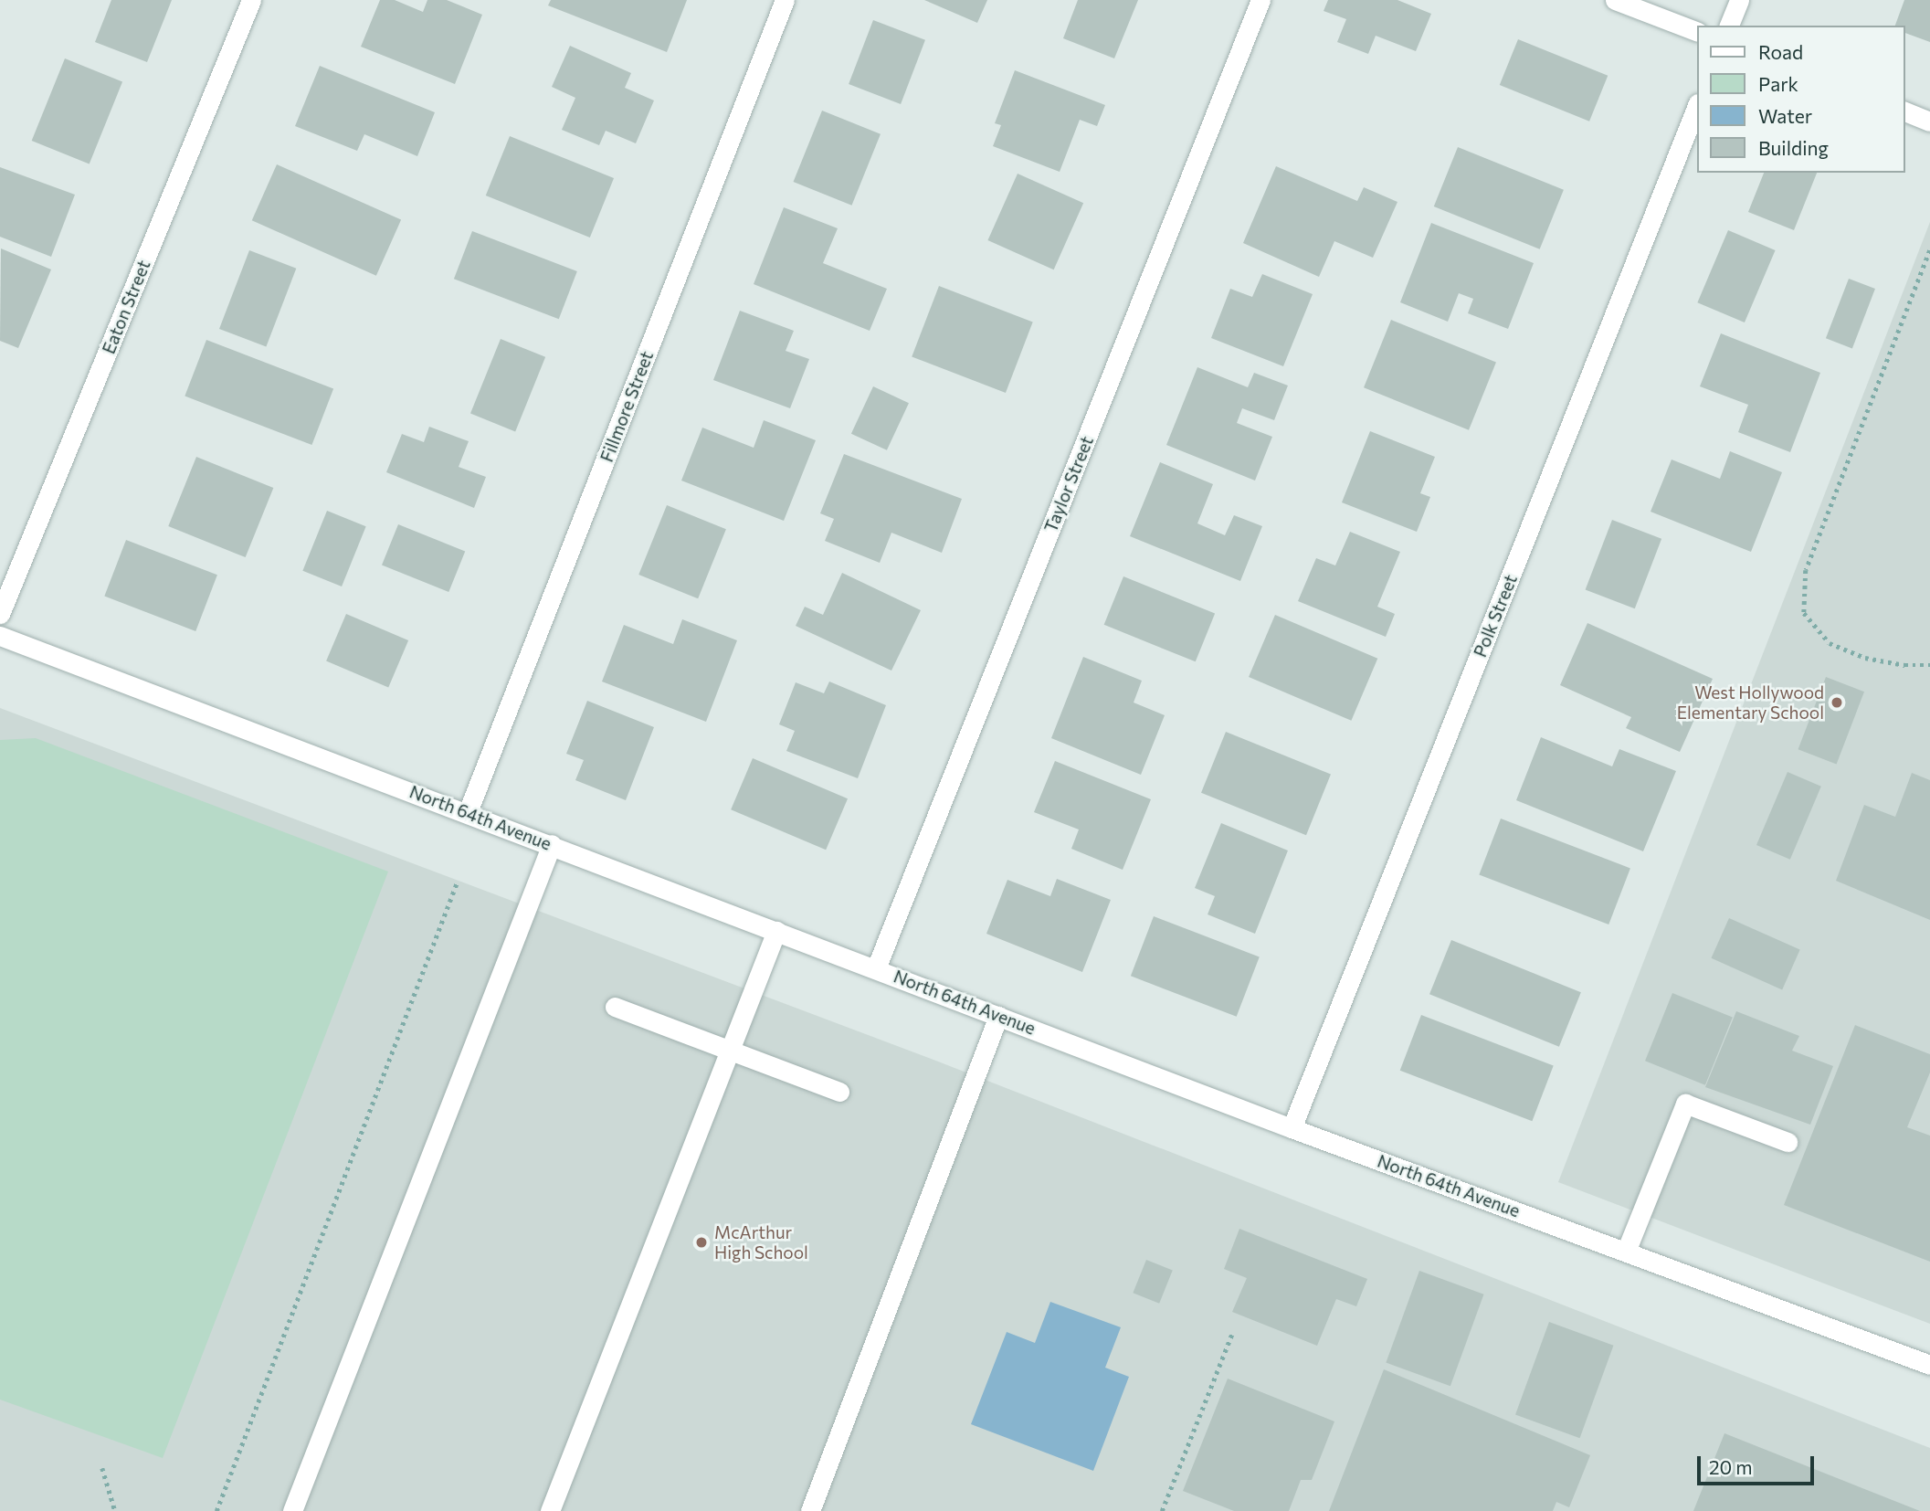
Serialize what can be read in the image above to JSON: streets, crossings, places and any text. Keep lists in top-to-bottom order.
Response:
{
  "streets": {
    "street": [
      "Eaton Street",
      "Fillmore Street",
      "Taylor Street",
      "Polk Street",
      "North 64th Avenue"
    ]
  },
  "crossings": [
    ["Fillmore Street", "North 64th Avenue"],
    ["Taylor Street", "North 64th Avenue"],
    ["Polk Street", "North 64th Avenue"]
  ],
  "places": ["West Hollywood Elementary School", "McArthur High School"],
  "legend": [
    "Road",
    "Park",
    "Water",
    "Building"
  ],
  "scale_bar": "20 m"
}
